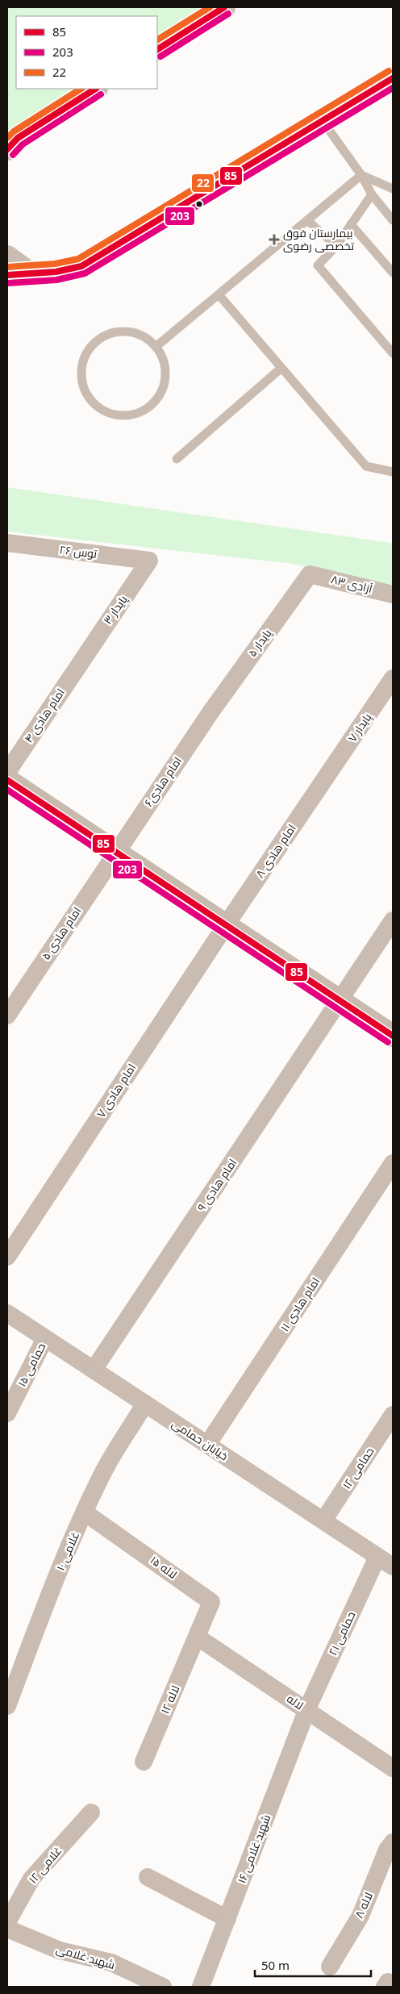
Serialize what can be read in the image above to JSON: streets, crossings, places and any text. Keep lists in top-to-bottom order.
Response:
{
  "streets": {
    "street": [
      "توس ۲۶",
      "آزادی ۸۳",
      "پایدار ۳",
      "پایدار ۵",
      "امام هادی ۴",
      "پایدار ۷",
      "امام هادی۶",
      "امام هادی ۸",
      "امام هادی ۵",
      "امام هادی ۷",
      "امام هادی ۹",
      "امام هادی ۱۱",
      "حمامی ۱۵",
      "خیابان حمامی",
      "حمامی ۱۲",
      "غلامی ۱۰",
      "لاله ۱۵",
      "حمامی ۲۱",
      "لاله ۱۲",
      "لاله",
      "شهید غلامی ۱۶",
      "غلامی ۱۲",
      "لاله ۸",
      "شهید غلامی"
    ]
  },
  "crossings": [
    ["توس ۲۶", "پایدار ۳"],
    ["آزادی ۸۳", "پایدار ۵"],
    ["پایدار ۳", "امام هادی ۴"],
    ["پایدار ۵", "امام هادی۶"],
    ["پایدار ۷", "امام هادی ۸"],
    ["امام هادی۶", "امام هادی ۵"],
    ["امام هادی ۸", "امام هادی ۷"],
    ["امام هادی ۹", "خیابان حمامی"],
    ["امام هادی ۱۱", "خیابان حمامی"],
    ["حمامی ۱۵", "خیابان حمامی"],
    ["خیابان حمامی", "حمامی ۱۲"],
    ["خیابان حمامی", "غلامی ۱۰"],
    ["خیابان حمامی", "حمامی ۲۱"],
    ["غلامی ۱۰", "لاله ۱۵"],
    ["لاله ۱۵", "لاله ۱۲"],
    ["لاله ۱۵", "لاله"],
    ["حمامی ۲۱", "لاله"],
    ["حمامی ۲۱", "شهید غلامی ۱۶"],
    ["لاله ۱۲", "لاله"],
    ["لاله", "شهید غلامی ۱۶"]
  ],
  "places": {
    "health": ["بیمارستان فوق تخصصی رضوی"]
  },
  "lines": ["transit line 85", "transit line 22", "transit line 203"],
  "legend": ["85", "203", "22"],
  "scale_bar": "50 m"
}
